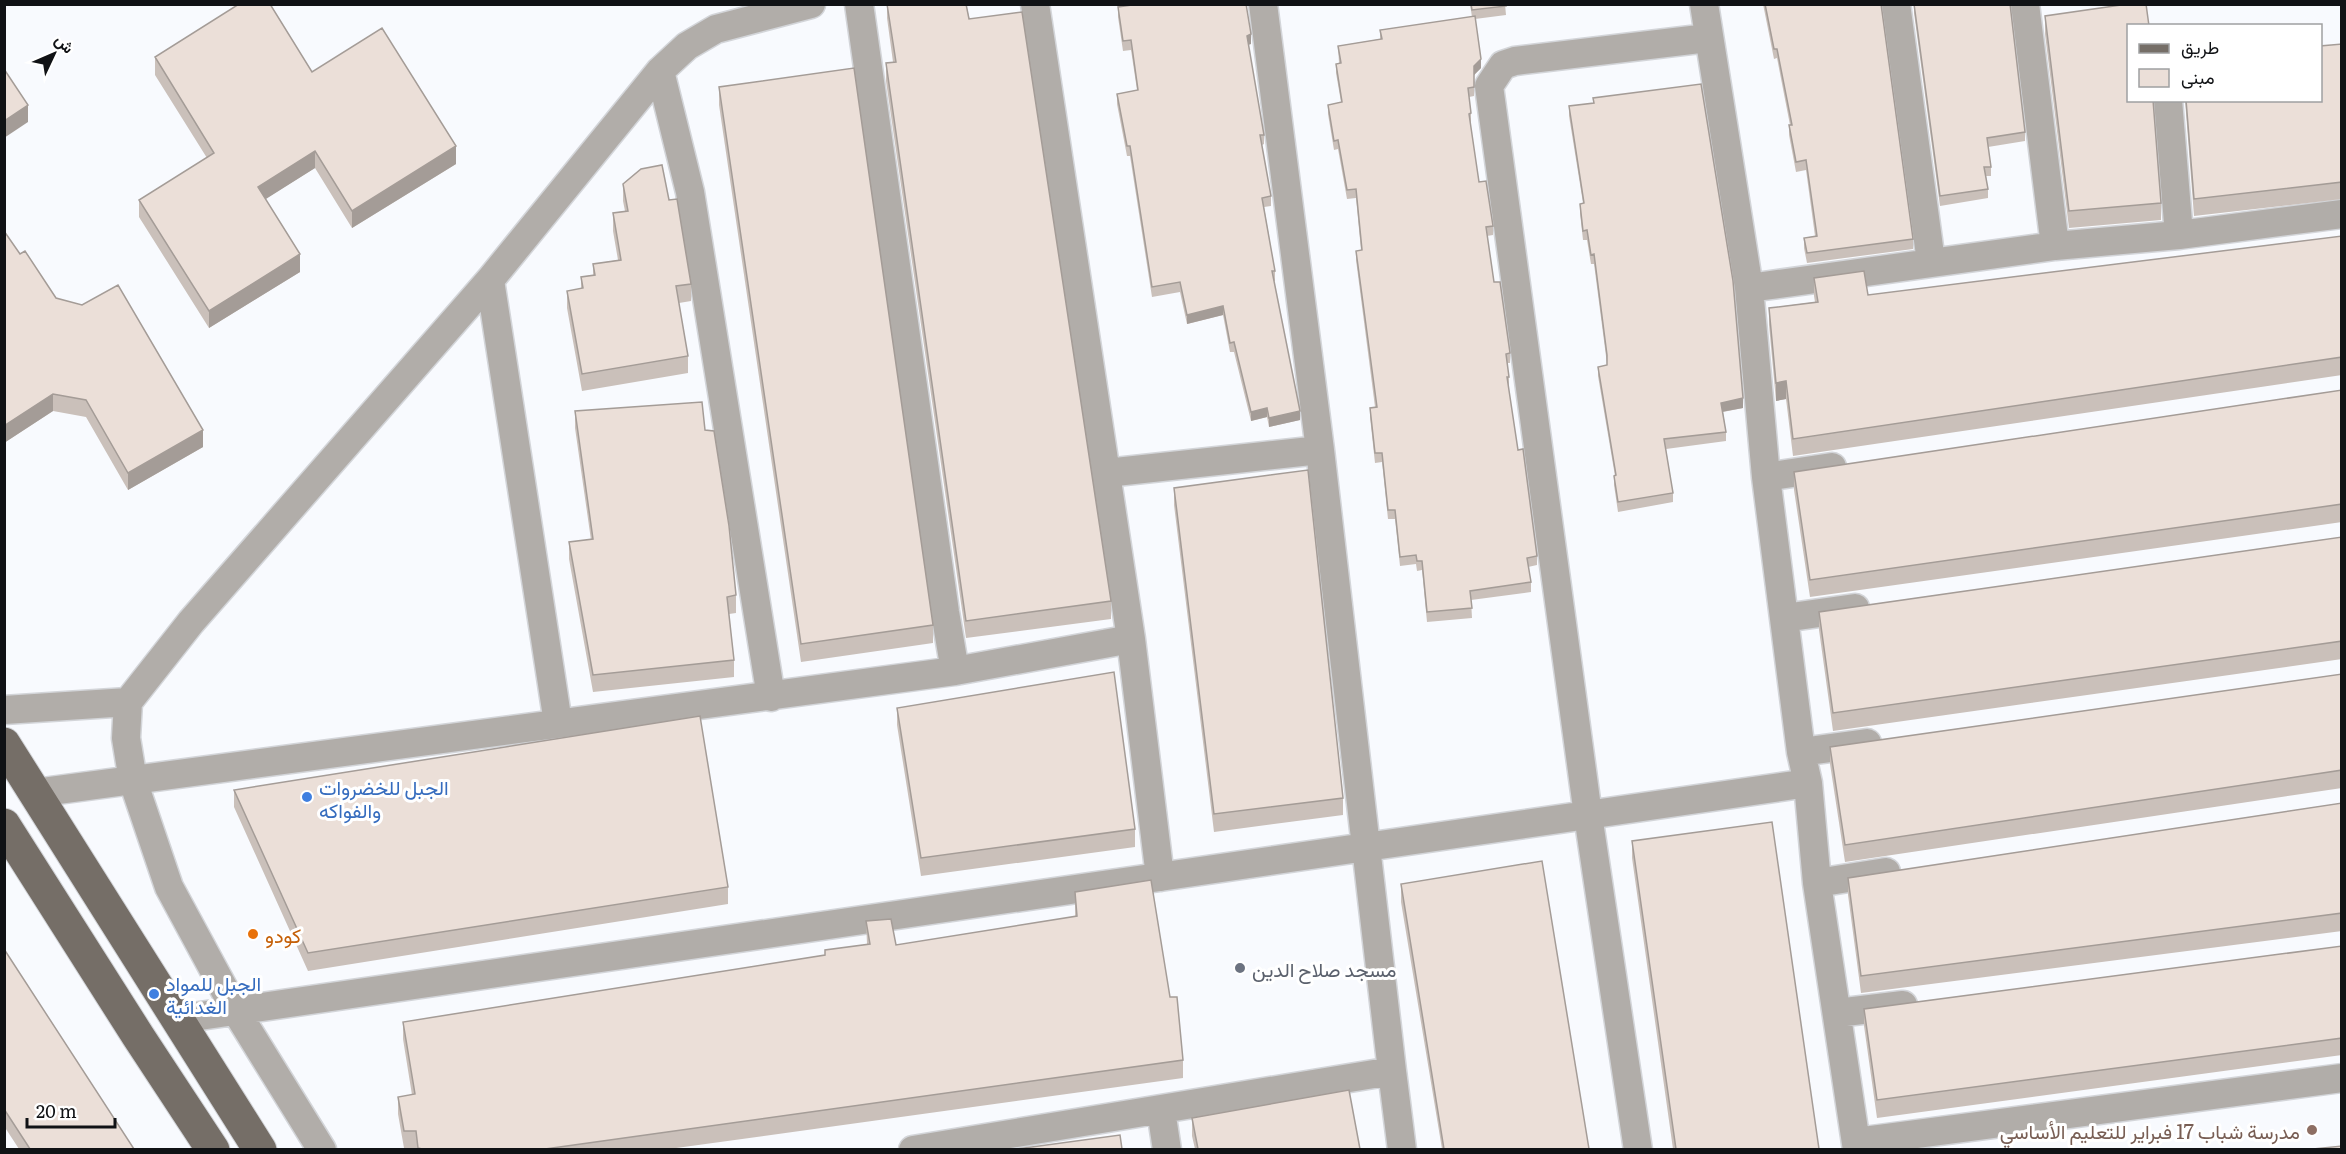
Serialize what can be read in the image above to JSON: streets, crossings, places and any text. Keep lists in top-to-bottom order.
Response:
{
  "places": [
    "الجبل للخضروات والفواكه",
    "كودو",
    "مسجد صلاح الدين",
    "الجبل للمواد الغدائية",
    "مدرسة شباب 17 فبراير للتعليم الأساسي"
  ],
  "legend": ["طريق", "مبنى"],
  "scale_bar": "20 m",
  "north": "top right"
}
